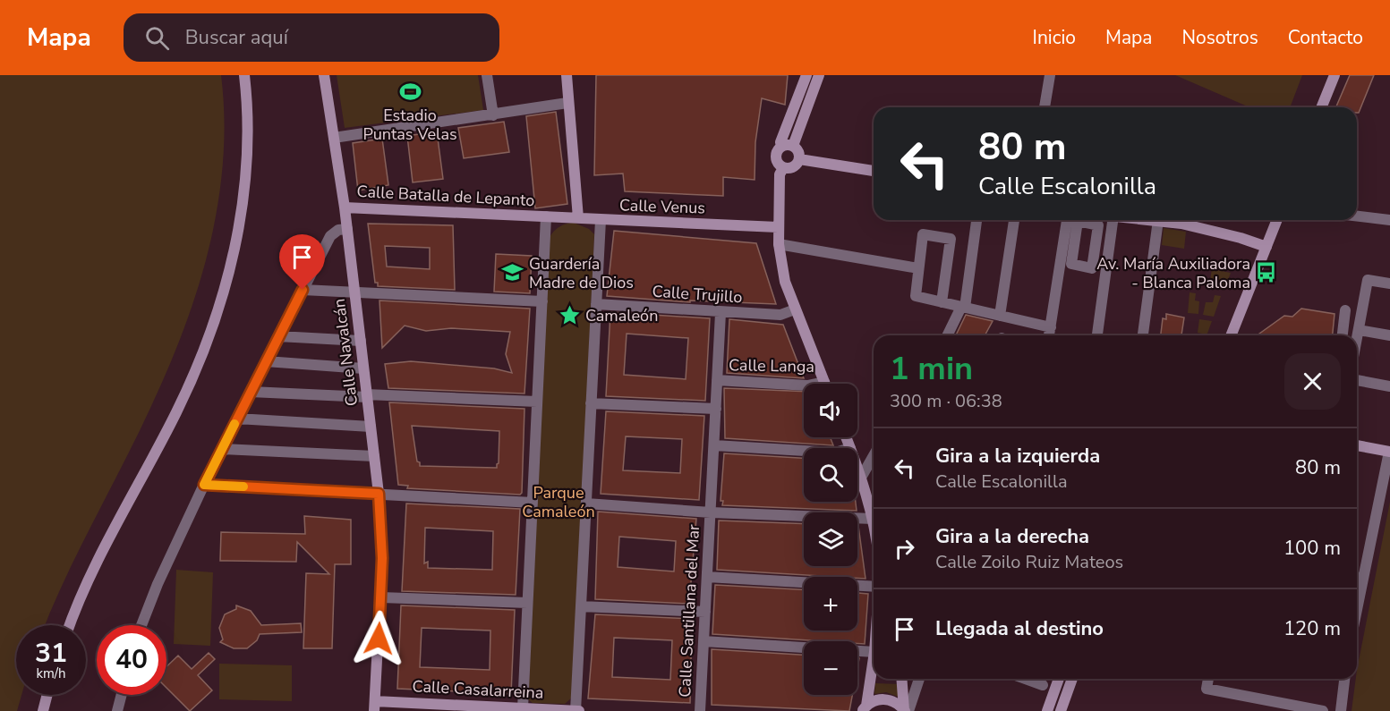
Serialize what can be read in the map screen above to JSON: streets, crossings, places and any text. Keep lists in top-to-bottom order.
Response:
{
  "streets": {
    "street": [
      "Calle Batalla de Lepanto",
      "Calle Venus",
      "Calle Trujillo",
      "Calle Navalcán",
      "Calle Langa",
      "Calle Santillana del Mar",
      "Calle Casalarreina"
    ]
  },
  "crossings": [
    ["Calle Batalla de Lepanto", "Calle Venus"],
    ["Calle Batalla de Lepanto", "Calle Navalcán"],
    ["Calle Trujillo", "Calle Santillana del Mar"],
    ["Calle Navalcán", "Calle Casalarreina"],
    ["Calle Langa", "Calle Santillana del Mar"]
  ],
  "parks": ["Parque Camaleón"],
  "places": {
    "sports": ["Estadio Puntas Velas"],
    "school or university": ["Guardería Madre de Dios"],
    "bus stop": ["Av. María Auxiliadora - Blanca Paloma"],
    "place": ["Camaleón"]
  },
  "page": {
    "header": "Mapa",
    "search": "Buscar aquí",
    "nav": [
      "Inicio",
      "Mapa",
      "Nosotros",
      "Contacto"
    ],
    "turn": ["80 m", "Calle Escalonilla"],
    "heading": ["1 min", "300 m · 06:38"],
    "map_buttons": ["+", "−"],
    "list": [
      {
        "name": "Gira a la izquierda",
        "note": "Calle Escalonilla",
        "value": "80 m"
      },
      {
        "name": "Gira a la derecha",
        "note": "Calle Zoilo Ruiz Mateos",
        "value": "100 m"
      },
      {
        "name": "Llegada al destino",
        "value": "120 m"
      }
    ],
    "speed": "31 km/h",
    "limit": "40"
  }
}
